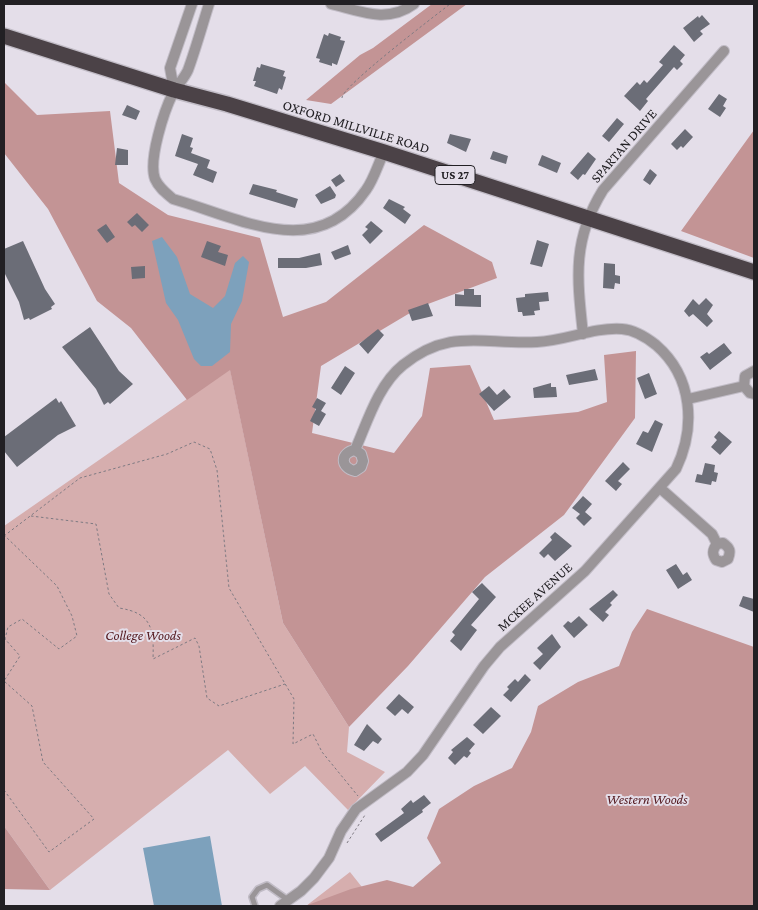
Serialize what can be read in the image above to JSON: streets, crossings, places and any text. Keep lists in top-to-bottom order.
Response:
{
  "streets": {
    "highway": ["OXFORD MILLVILLE ROAD", "US 27"],
    "street": ["SPARTAN DRIVE", "MCKEE AVENUE"]
  },
  "crossings": [
    ["OXFORD MILLVILLE ROAD", "SPARTAN DRIVE"],
    ["SPARTAN DRIVE", "MCKEE AVENUE"]
  ],
  "parks": ["College Woods", "Western Woods"]
}
